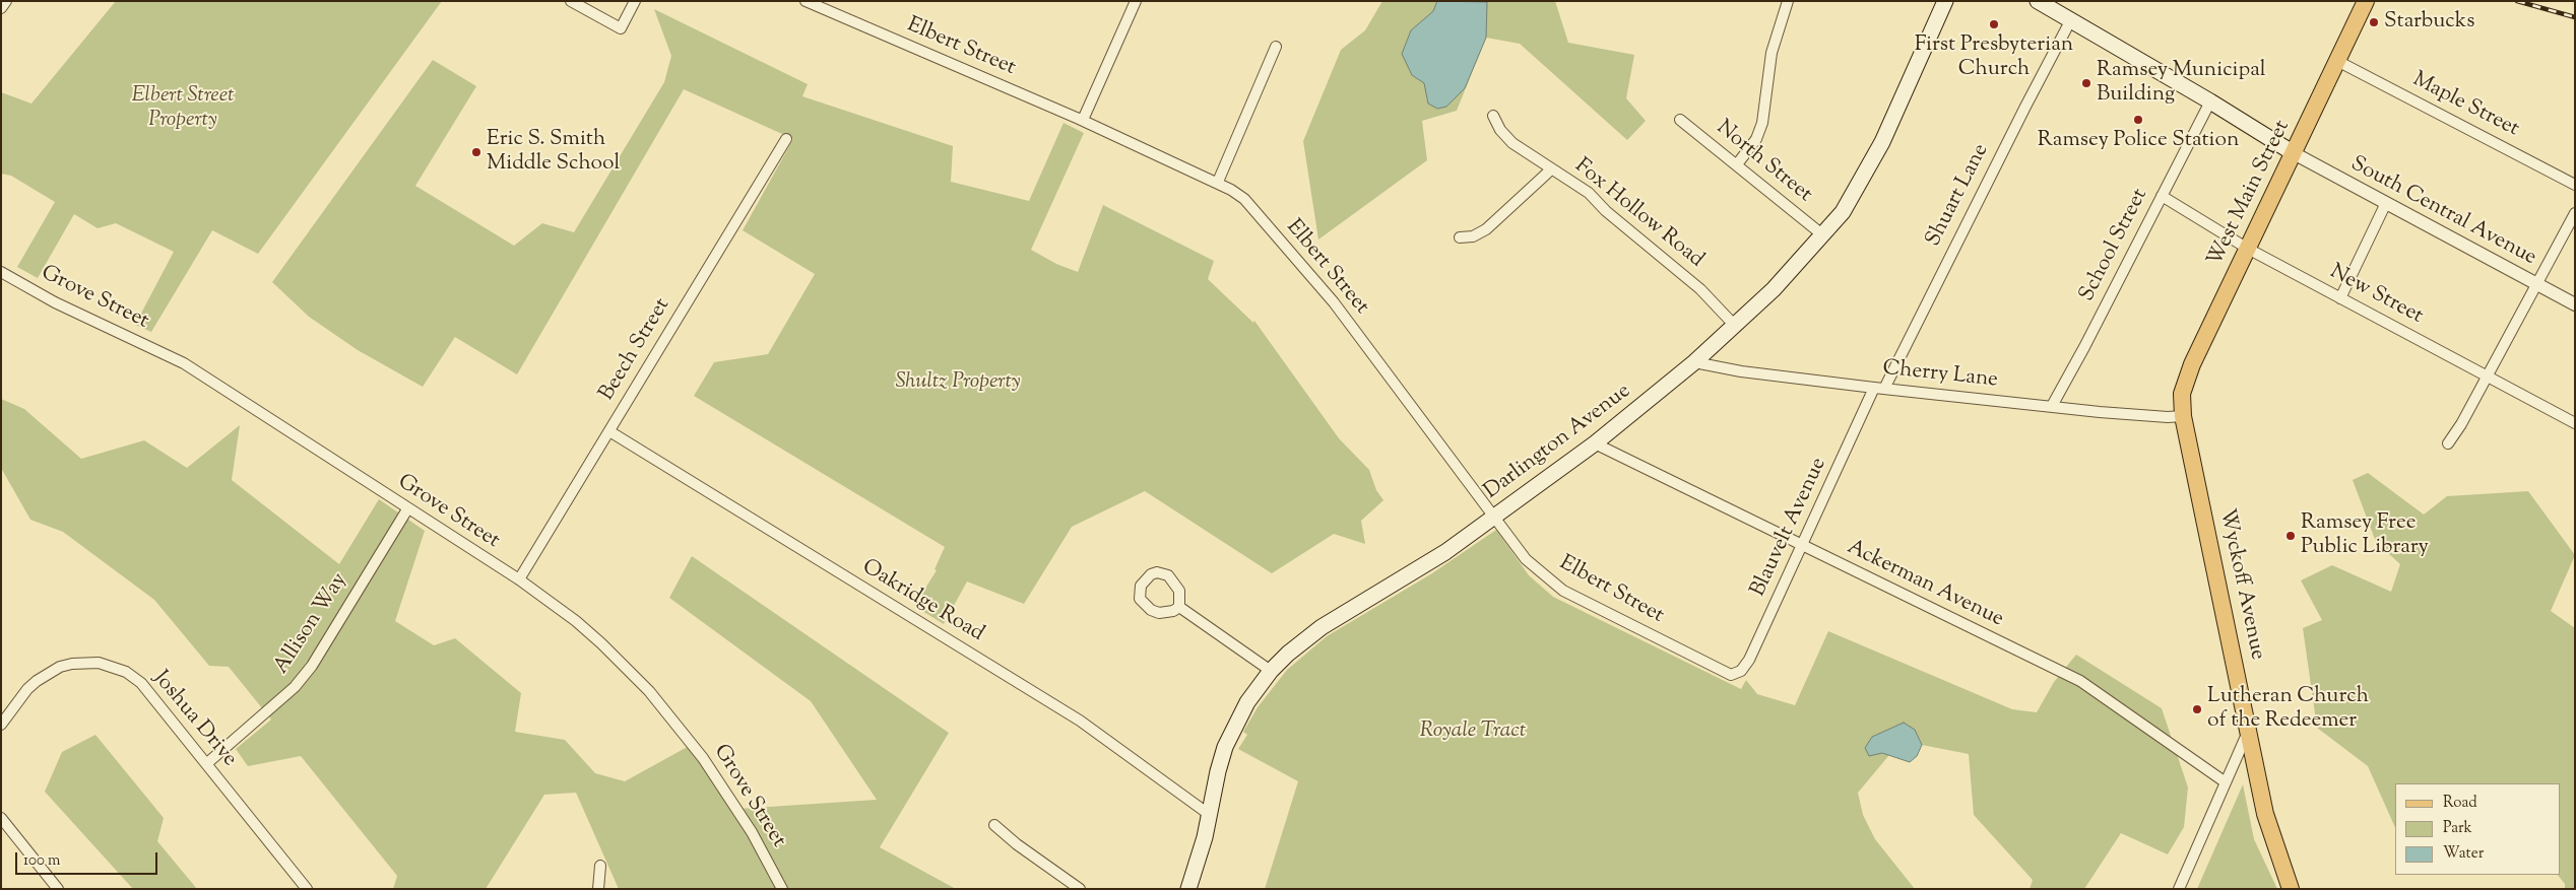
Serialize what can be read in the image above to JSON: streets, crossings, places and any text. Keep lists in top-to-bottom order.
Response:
{
  "streets": {
    "main road": ["West Main Street", "Darlington Avenue", "Wyckoff Avenue"],
    "street": [
      "Elbert Street",
      "Maple Street",
      "North Street",
      "Shuart Lane",
      "South Central Avenue",
      "Fox Hollow Road",
      "School Street",
      "New Street",
      "Grove Street",
      "Beech Street",
      "Cherry Lane",
      "Blauvelt Avenue",
      "Ackerman Avenue",
      "Oakridge Road",
      "Allison Way",
      "Joshua Drive"
    ]
  },
  "crossings": [
    ["Elbert Street", "Darlington Avenue"],
    ["Elbert Street", "Blauvelt Avenue"],
    ["Maple Street", "West Main Street"],
    ["North Street", "Darlington Avenue"],
    ["West Main Street", "South Central Avenue"],
    ["West Main Street", "New Street"],
    ["West Main Street", "Cherry Lane"],
    ["West Main Street", "Wyckoff Avenue"],
    ["Shuart Lane", "Cherry Lane"],
    ["Shuart Lane", "Blauvelt Avenue"],
    ["Fox Hollow Road", "Darlington Avenue"],
    ["School Street", "New Street"],
    ["School Street", "Cherry Lane"],
    ["Grove Street", "Beech Street"],
    ["Grove Street", "Allison Way"],
    ["Beech Street", "Oakridge Road"],
    ["Cherry Lane", "Darlington Avenue"],
    ["Cherry Lane", "Blauvelt Avenue"],
    ["Cherry Lane", "Wyckoff Avenue"],
    ["Darlington Avenue", "Ackerman Avenue"],
    ["Darlington Avenue", "Oakridge Road"],
    ["Blauvelt Avenue", "Ackerman Avenue"],
    ["Allison Way", "Joshua Drive"]
  ],
  "parks": ["Elbert Street Property", "Shultz Property", "Royale Tract"],
  "places": [
    "Starbucks",
    "First Presbyterian Church",
    "Ramsey Municipal Building",
    "Ramsey Police Station",
    "Eric S. Smith Middle School",
    "Ramsey Free Public Library",
    "Lutheran Church of the Redeemer"
  ],
  "legend": ["Road", "Park", "Water"],
  "scale_bar": "100 m"
}
